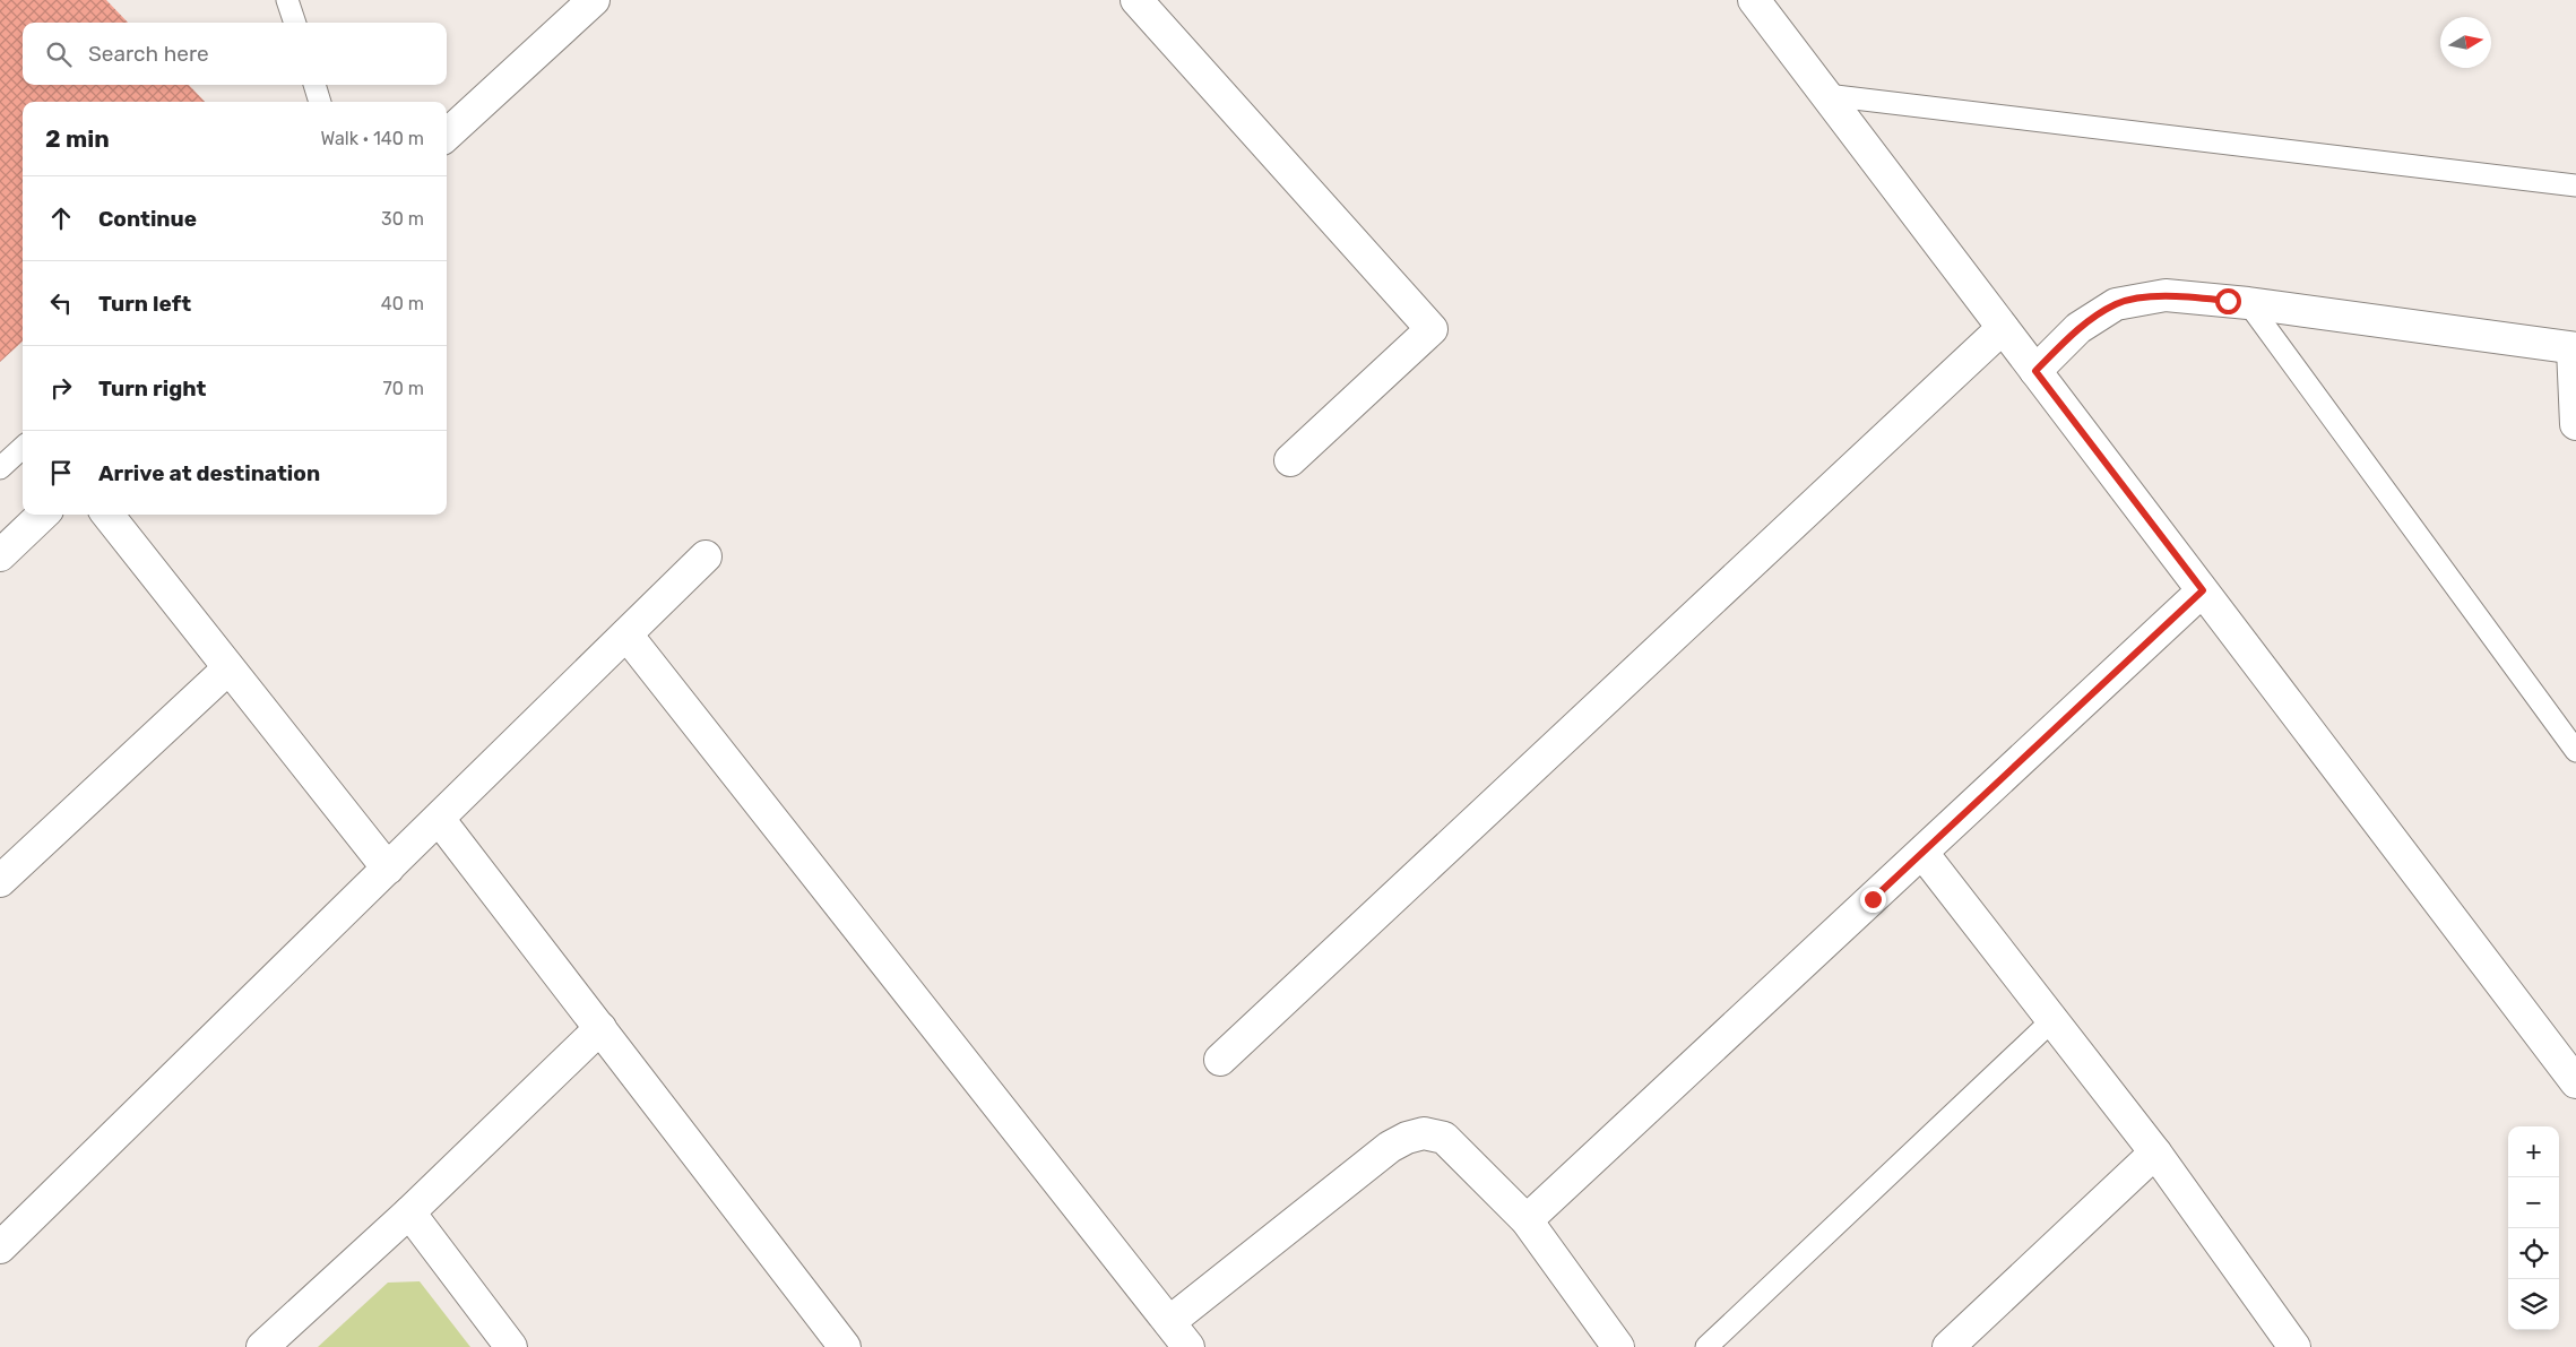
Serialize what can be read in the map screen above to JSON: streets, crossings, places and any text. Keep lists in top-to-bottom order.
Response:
{
  "north": "right",
  "page": {
    "search": "Search here",
    "heading": ["2 min", "Walk · 140 m"],
    "list": [
      ["Continue", "30 m"],
      ["Turn left", "40 m"],
      ["Turn right", "70 m"],
      "Arrive at destination"
    ],
    "map_buttons": ["+", "−"]
  }
}
